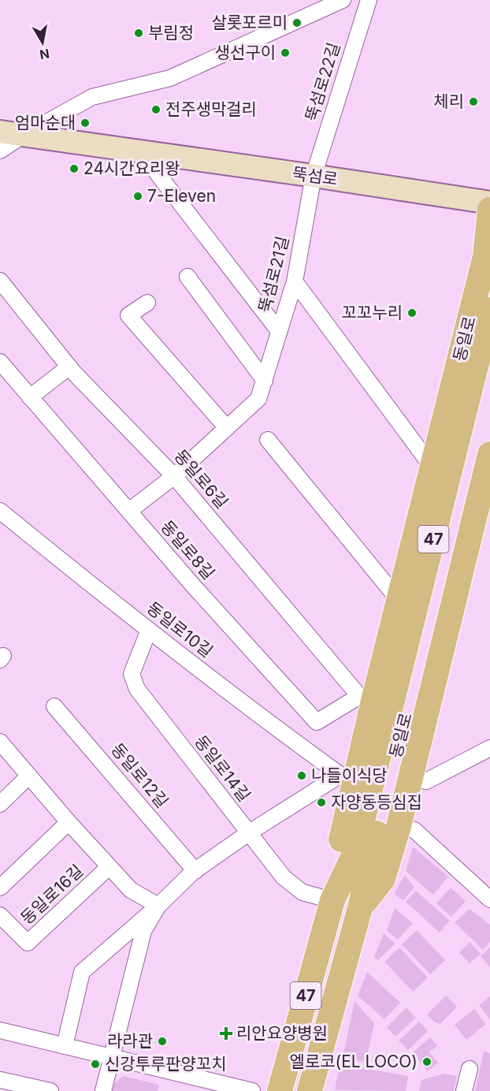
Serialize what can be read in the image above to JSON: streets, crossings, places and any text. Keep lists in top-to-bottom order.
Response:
{
  "streets": {
    "main road": ["뚝섬로", "동일로", "47"],
    "street": [
      "뚝섬로22길",
      "뚝섬로21길",
      "동일로6길",
      "동일로8길",
      "동일로10길",
      "동일로14길",
      "동일로12길",
      "동일로16길"
    ]
  },
  "crossings": [
    ["뚝섬로22길", "뚝섬로"],
    ["뚝섬로22길", "뚝섬로21길"],
    ["뚝섬로", "뚝섬로21길"],
    ["뚝섬로21길", "동일로6길"],
    ["뚝섬로21길", "동일로8길"],
    ["동일로", "동일로6길"],
    ["동일로", "47"],
    ["동일로", "동일로8길"],
    ["동일로", "동일로10길"],
    ["동일로", "동일로14길"],
    ["동일로6길", "동일로8길"],
    ["47", "동일로10길"],
    ["동일로10길", "동일로14길"]
  ],
  "places": {
    "other": [
      "살롯포르미",
      "부림정",
      "생선구이",
      "체리",
      "전주생막걸리",
      "엄마순대",
      "24시간요리왕",
      "7-Eleven",
      "꼬꼬누리",
      "나들이식당",
      "자양동등심집",
      "라라관",
      "엘로코(EL LOCO)",
      "신강투루판양꼬치"
    ],
    "health": ["리안요양병원"]
  },
  "north": "bottom"
}
